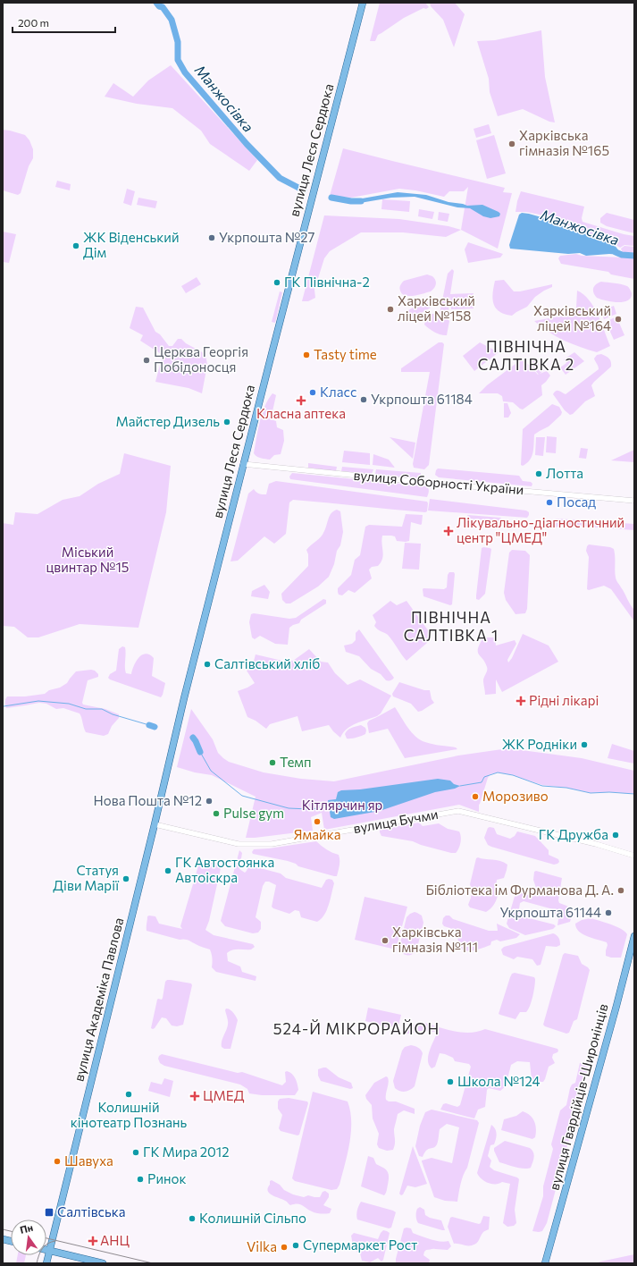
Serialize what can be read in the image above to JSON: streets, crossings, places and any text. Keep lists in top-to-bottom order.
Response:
{
  "streets": {
    "main road": ["вулиця Леся Сердюка", "вулиця Академіка Павлова", "вулиця Гвардійців-Широнінців"],
    "street": ["вулиця Соборності України", "вулиця Бучми"]
  },
  "crossings": [
    ["вулиця Леся Сердюка", "вулиця Соборності України"],
    ["вулиця Леся Сердюка", "вулиця Бучми"],
    ["вулиця Леся Сердюка", "вулиця Академіка Павлова"],
    ["вулиця Бучми", "вулиця Академіка Павлова"]
  ],
  "districts": ["ПІВНІЧНА САЛТІВКА 2", "ПІВНІЧНА САЛТІВКА 1", "524-Й МІКРОРАЙОН"],
  "water": ["Манжосівка"],
  "parks": ["Міський цвинтар №15", "Кітлярчин яр"],
  "places": {
    "other": [
      "Харківська гімназія №165",
      "Укрпошта №27",
      "ЖК Віденський Дім",
      "ГК Північна-2",
      "Харківський ліцей №158",
      "Харківський ліцей №164",
      "Tasty time",
      "Церква Георгія Побідоносця",
      "Класс",
      "Укрпошта 61184",
      "Майстер Дизель",
      "Лотта",
      "Посад",
      "Салтівський хліб",
      "ЖК Родніки",
      "Темп",
      "Морозиво",
      "Нова Пошта №12",
      "Pulse gym",
      "Ямайка",
      "ГК Дружба",
      "ГК Автостоянка Автоіскра",
      "Статуя Діви Марії",
      "Бібліотека iм Фурманова Д. А.",
      "Укрпошта 61144",
      "Харківська гімназія №111",
      "Школа №124",
      "Колишній кінотеатр Познань",
      "ГК Мира 2012",
      "Шавуха",
      "Ринок",
      "Колишній Сільпо",
      "Супермаркет Рост",
      "Vilka"
    ],
    "health": [
      "Класна аптека",
      "Лікувально-діагностичний центр \"ЦМЕД\"",
      "Рідні лікарі",
      "ЦМЕД",
      "АНЦ"
    ],
    "transit": ["Салтівська"]
  },
  "scale_bar": "200 m",
  "north": "top"
}
